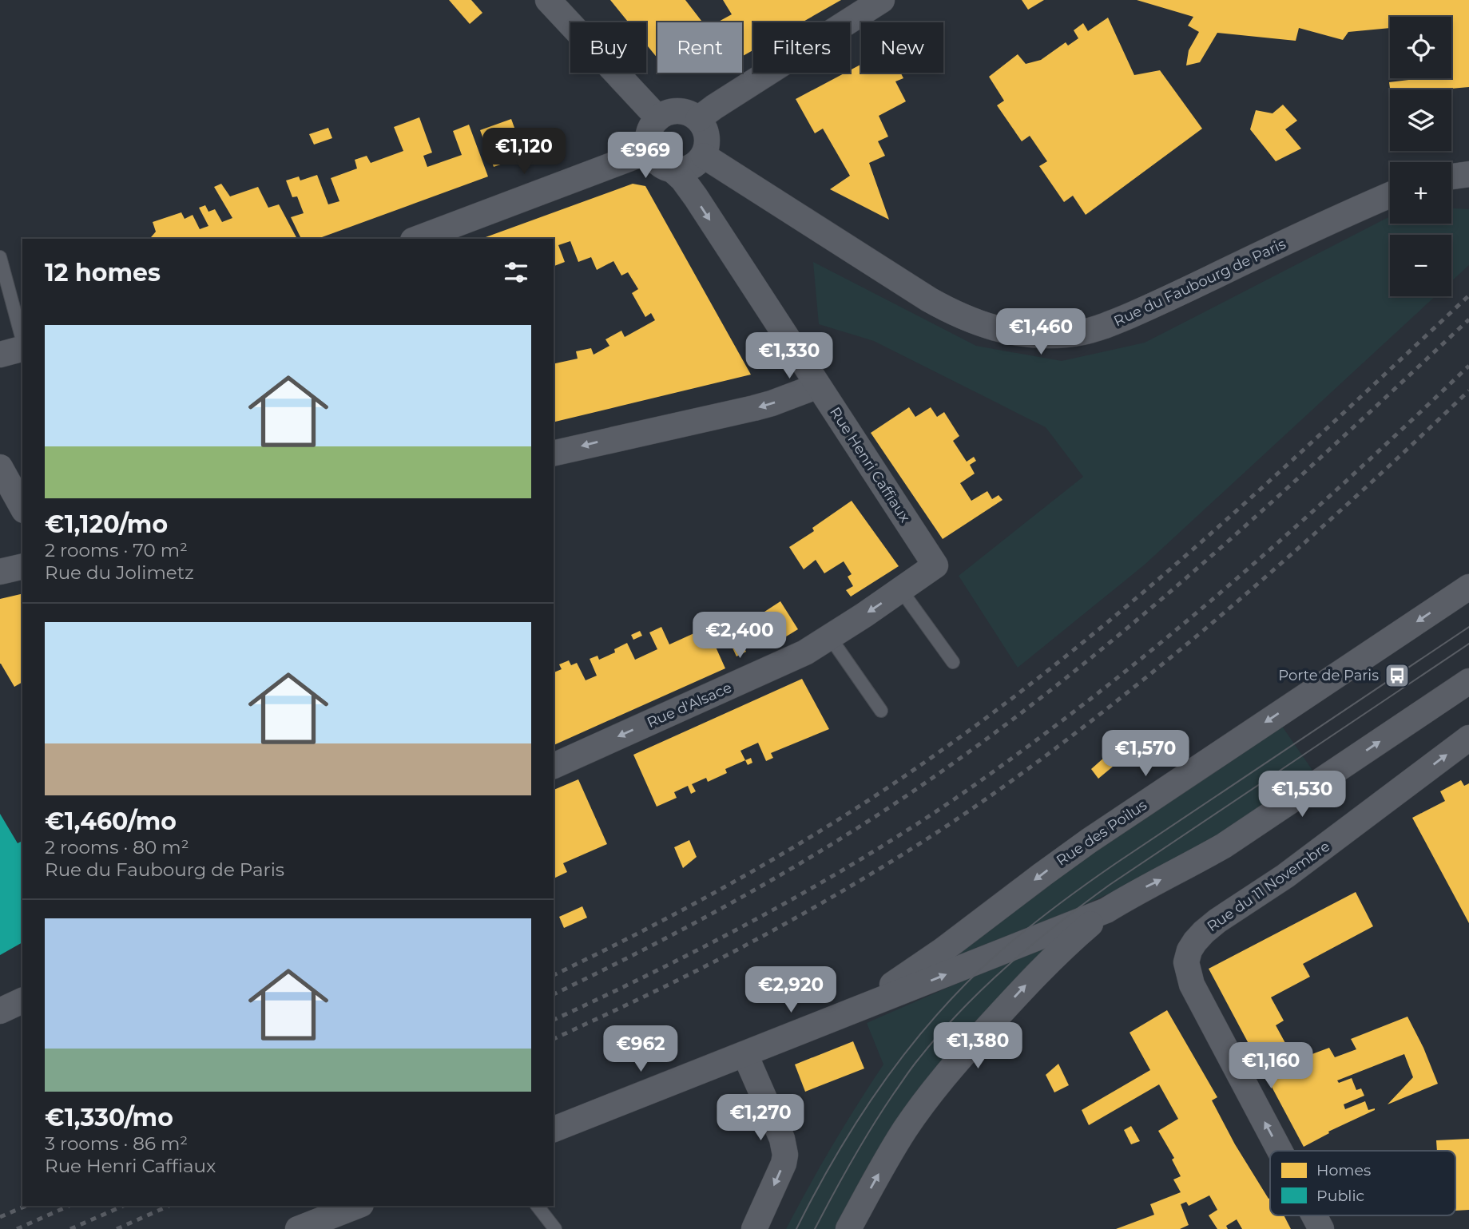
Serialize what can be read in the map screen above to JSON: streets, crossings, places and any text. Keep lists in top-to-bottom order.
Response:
{
  "streets": {
    "street": [
      "Rue du Faubourg de Paris",
      "Rue Henri Caffiaux",
      "Rue d'Alsace",
      "Rue des Poilus",
      "Rue du 11 Novembre"
    ]
  },
  "crossings": [
    ["Rue du Faubourg de Paris", "Rue Henri Caffiaux"],
    ["Rue Henri Caffiaux", "Rue d'Alsace"]
  ],
  "one_way": ["Rue Henri Caffiaux", "Rue d'Alsace"],
  "places": {
    "bus stop": ["Porte de Paris"]
  },
  "legend": ["Homes", "Public"],
  "page": {
    "map_buttons": ["+", "−"],
    "chip": [
      "Buy",
      "Rent",
      "Filters",
      "New"
    ],
    "price": [
      "€1,120",
      "€969",
      "€1,460",
      "€1,330",
      "€2,400",
      "€1,570",
      "€1,530",
      "€2,920",
      "€1,380",
      "€962",
      "€1,160",
      "€1,270"
    ],
    "heading": "12 homes",
    "list": [
      {
        "name": "€1,120/mo",
        "note": "2 rooms · 70 m² · Rue du Jolimetz"
      },
      {
        "name": "€1,460/mo",
        "note": "2 rooms · 80 m² · Rue du Faubourg de Paris"
      },
      {
        "name": "€1,330/mo",
        "note": "3 rooms · 86 m² · Rue Henri Caffiaux"
      }
    ]
  }
}
